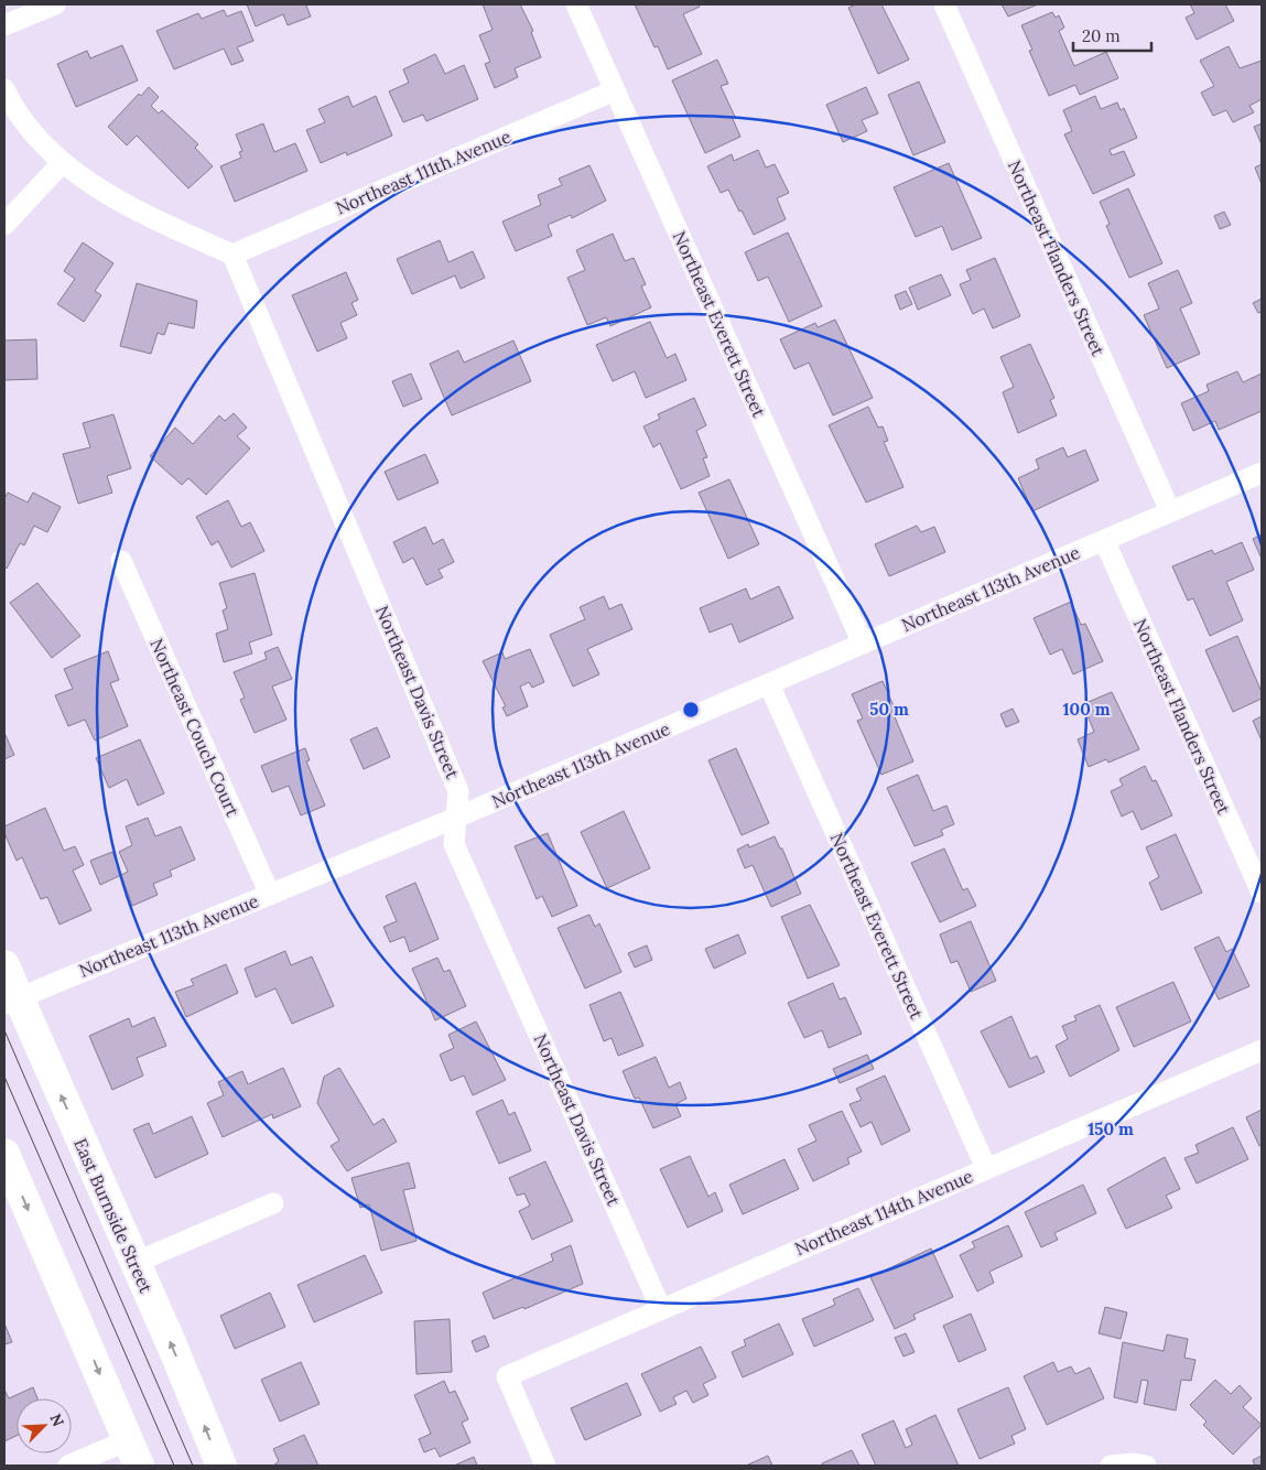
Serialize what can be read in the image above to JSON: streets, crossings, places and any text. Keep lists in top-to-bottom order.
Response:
{
  "streets": {
    "street": [
      "Northeast 111th Avenue",
      "Northeast Flanders Street",
      "Northeast Everett Street",
      "Northeast 113th Avenue",
      "Northeast Davis Street",
      "Northeast Couch Court",
      "Northeast 114th Avenue",
      "East Burnside Street"
    ]
  },
  "crossings": [
    ["Northeast 111th Avenue", "Northeast Everett Street"],
    ["Northeast 111th Avenue", "Northeast Davis Street"],
    ["Northeast Flanders Street", "Northeast 113th Avenue"],
    ["Northeast Everett Street", "Northeast 113th Avenue"],
    ["Northeast Everett Street", "Northeast 114th Avenue"],
    ["Northeast 113th Avenue", "Northeast Davis Street"],
    ["Northeast 113th Avenue", "Northeast Couch Court"],
    ["Northeast 113th Avenue", "East Burnside Street"],
    ["Northeast Davis Street", "Northeast 114th Avenue"]
  ],
  "scale_bar": "20 m",
  "north": "top right",
  "rings": ["50 m", "100 m", "150 m"]
}
